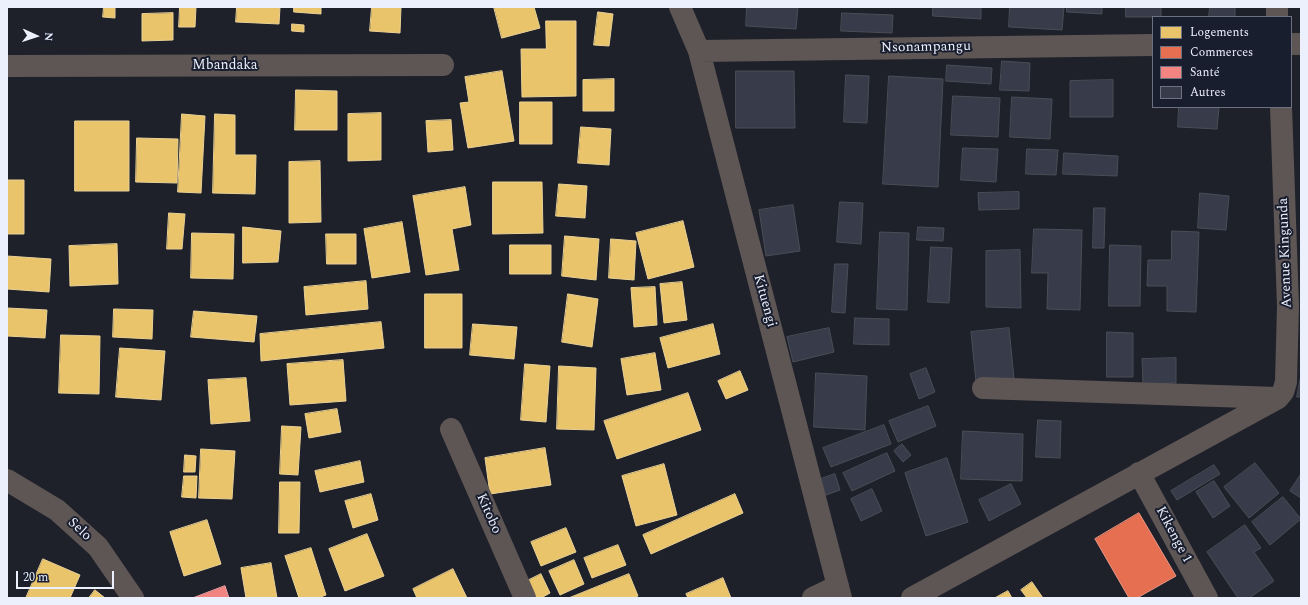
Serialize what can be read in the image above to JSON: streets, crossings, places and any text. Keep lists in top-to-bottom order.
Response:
{
  "streets": {
    "street": [
      "Nsonampangu",
      "Mbandaka",
      "Avenue Kingunda",
      "Kituengi",
      "Kitobo",
      "Selo",
      "Kikenge 1"
    ]
  },
  "crossings": [
    ["Nsonampangu", "Kituengi"]
  ],
  "legend": [
    "Logements",
    "Commerces",
    "Santé",
    "Autres"
  ],
  "scale_bar": "20 m",
  "north": "right"
}
